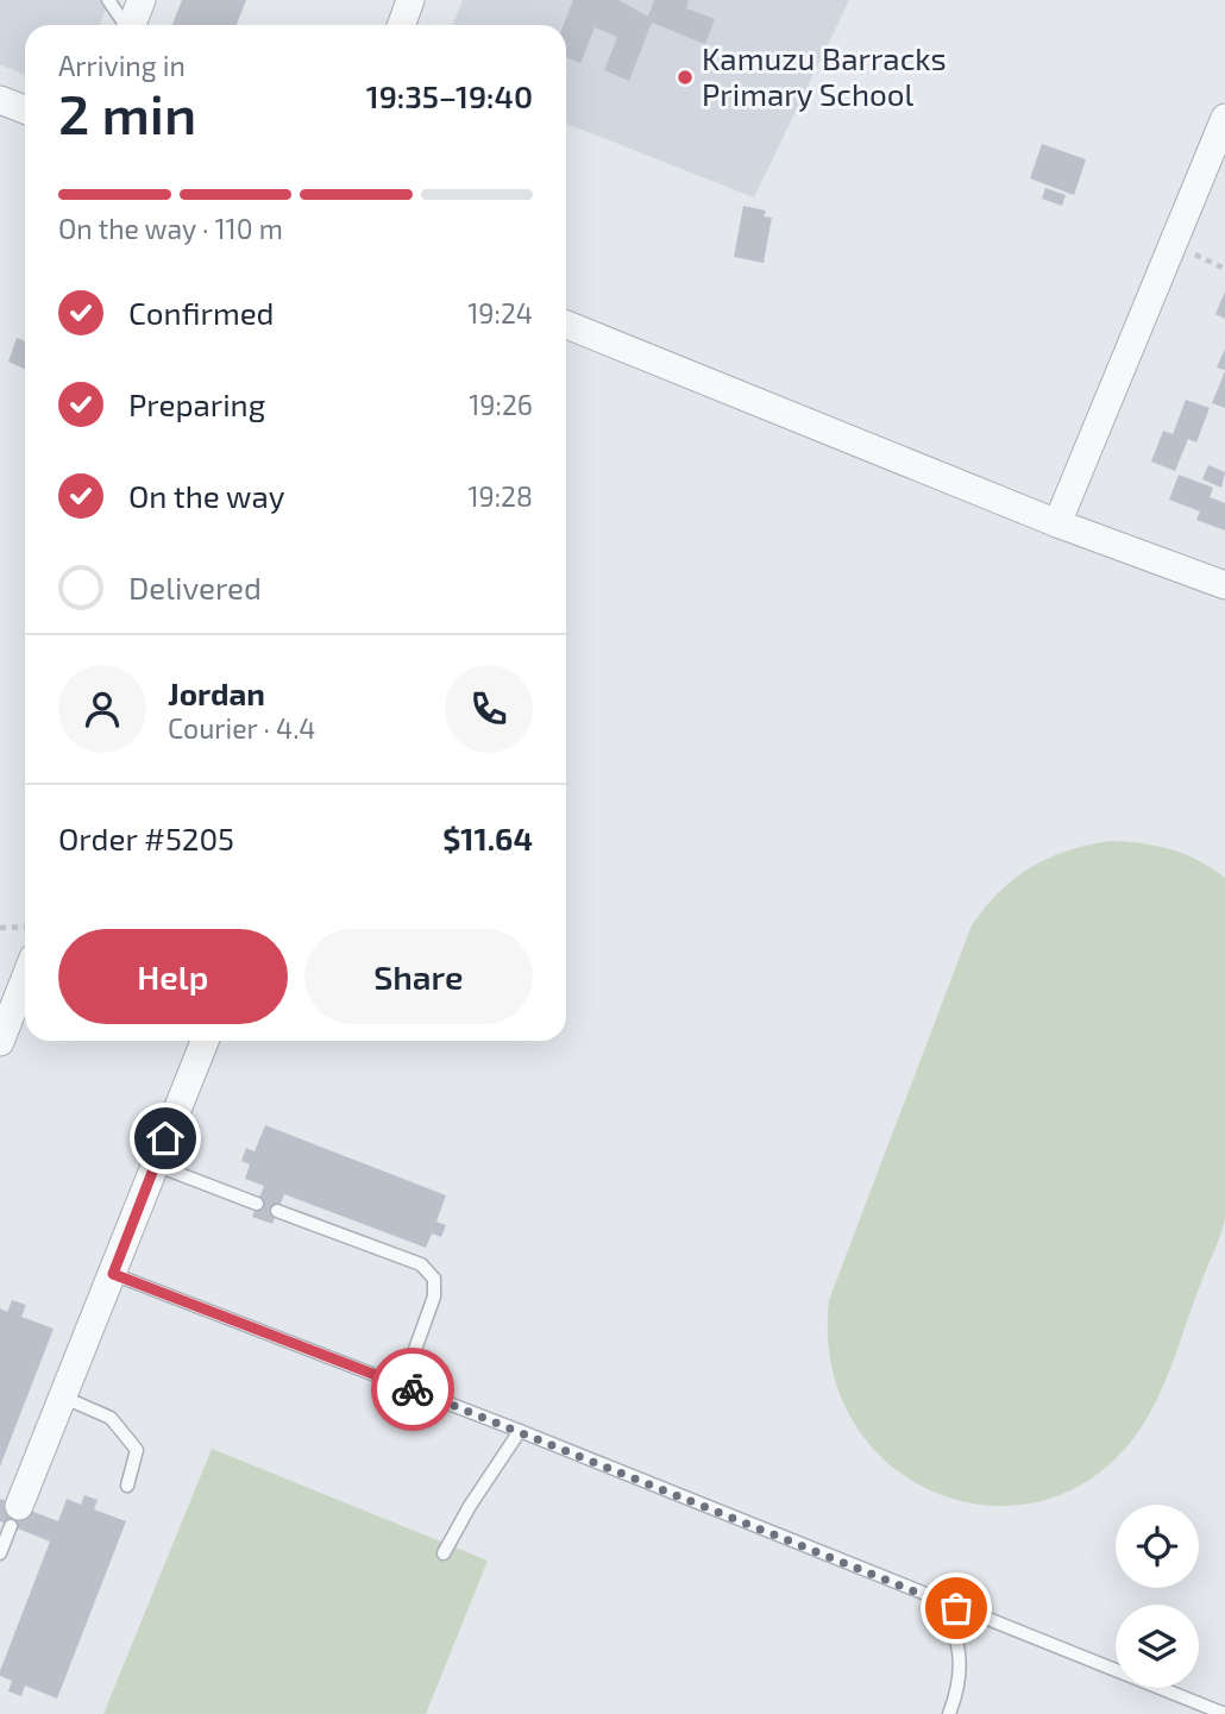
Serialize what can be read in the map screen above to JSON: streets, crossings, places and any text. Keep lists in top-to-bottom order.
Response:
{
  "places": ["Kamuzu Barracks Primary School"],
  "page": {
    "heading": ["2 min", "Arriving in", "19:35–19:40"],
    "panel": [
      "Jordan",
      "Courier · 4.4",
      "Order #5205",
      "$11.64"
    ],
    "bar": "On the way · 110 m",
    "list": [
      ["Confirmed", "19:24"],
      ["Preparing", "19:26"],
      ["On the way", "19:28"],
      "Delivered"
    ],
    "buttons": ["Help", "Share"]
  }
}
